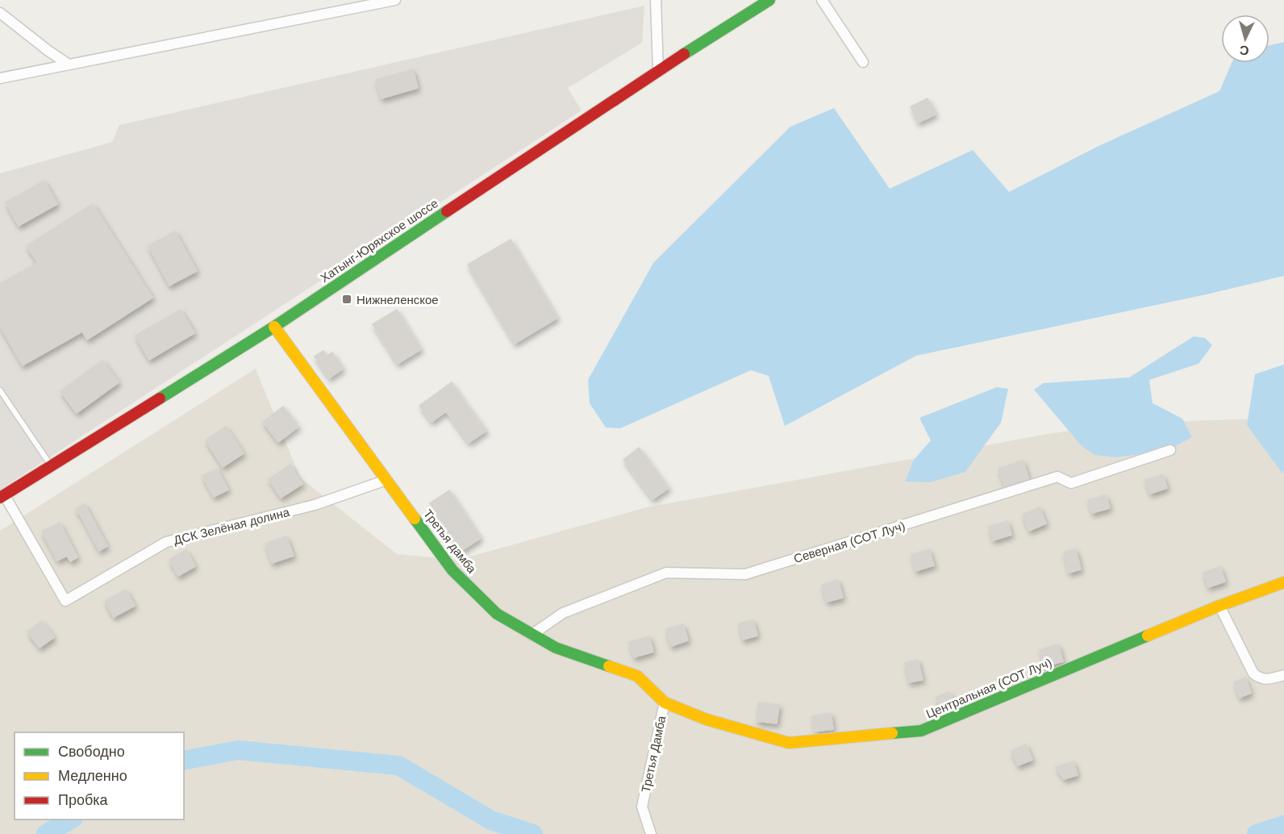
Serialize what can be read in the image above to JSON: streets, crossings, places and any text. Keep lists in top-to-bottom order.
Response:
{
  "streets": {
    "street": [
      "Хатынг-Юряхское шоссе",
      "ДСК Зелёная долина",
      "Третья дамба",
      "Северная (СОТ Луч)",
      "Центральная (СОТ Луч)",
      "Третья Дамба"
    ]
  },
  "crossings": [
    ["Хатынг-Юряхское шоссе", "ДСК Зелёная долина"],
    ["Хатынг-Юряхское шоссе", "Третья дамба"],
    ["ДСК Зелёная долина", "Третья дамба"],
    ["Третья дамба", "Северная (СОТ Луч)"],
    ["Третья дамба", "Центральная (СОТ Луч)"],
    ["Третья дамба", "Третья Дамба"],
    ["Центральная (СОТ Луч)", "Третья Дамба"]
  ],
  "places": {
    "transit": ["Нижнеленское"]
  },
  "legend": ["Свободно", "Медленно", "Пробка"],
  "north": "bottom"
}
